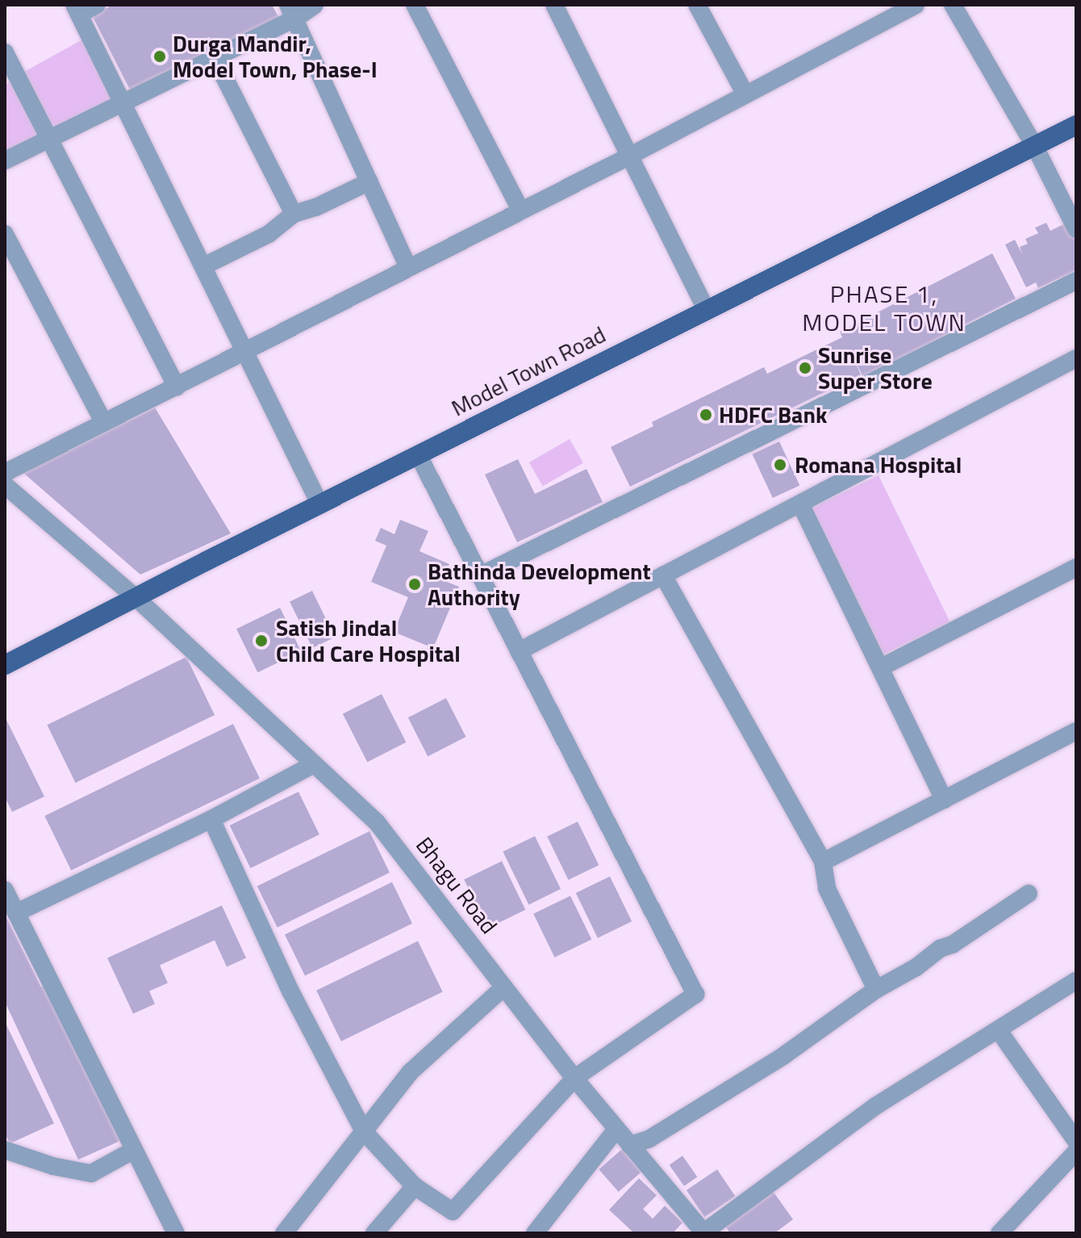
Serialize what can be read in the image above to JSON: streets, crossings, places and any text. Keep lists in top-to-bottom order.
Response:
{
  "streets": {
    "main road": ["Model Town Road"],
    "street": ["Bhagu Road"]
  },
  "crossings": [
    ["Model Town Road", "Bhagu Road"]
  ],
  "districts": ["PHASE 1, MODEL TOWN"],
  "places": [
    "Durga Mandir, Model Town, Phase-I",
    "Sunrise Super Store",
    "HDFC Bank",
    "Romana Hospital",
    "Bathinda Development Authority",
    "Satish Jindal Child Care Hospital"
  ]
}
